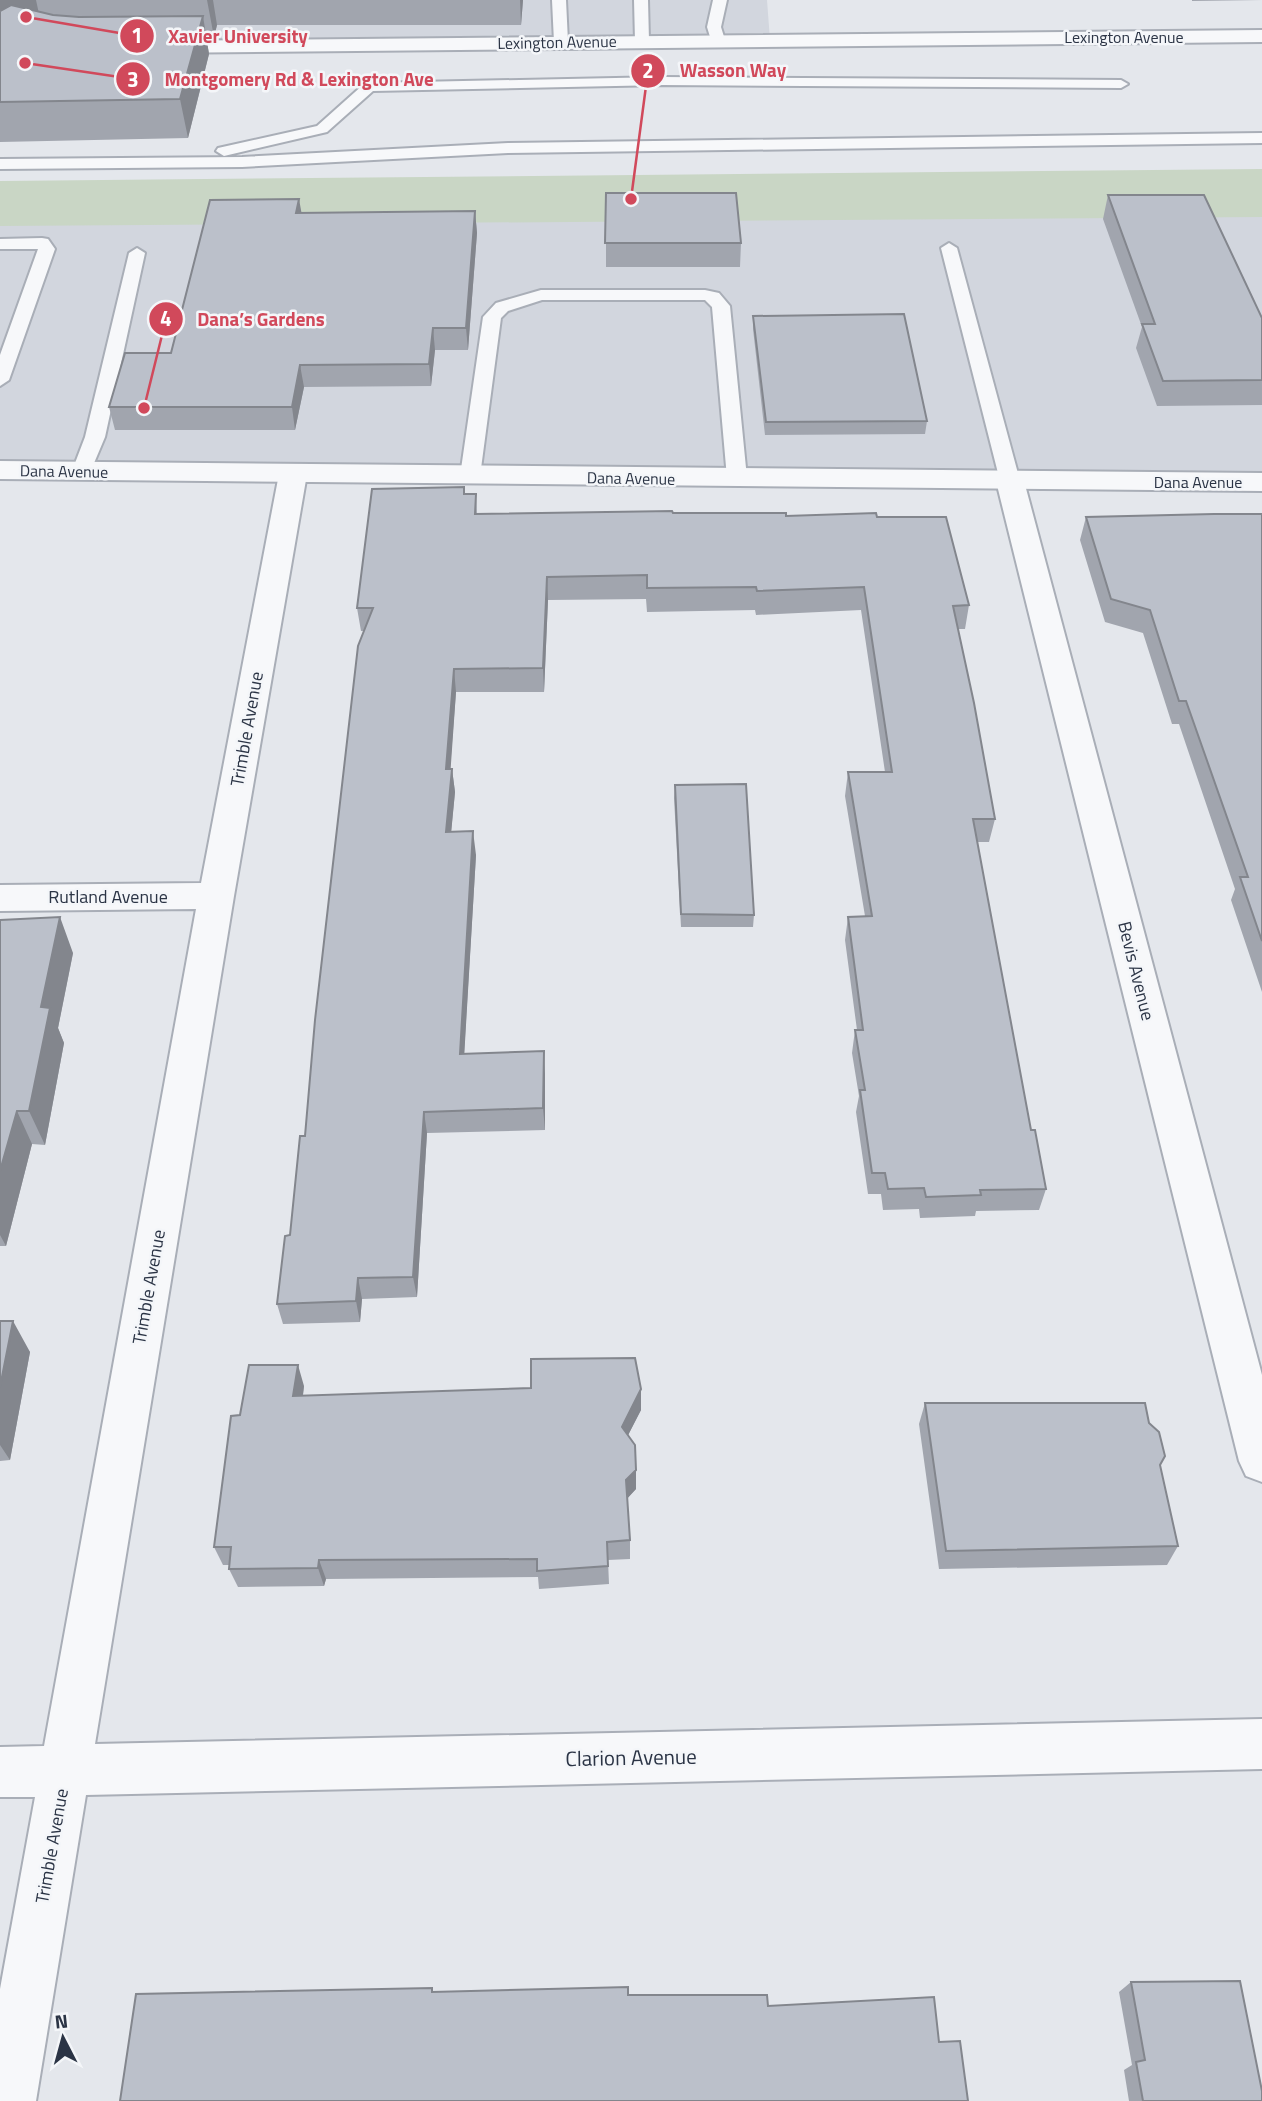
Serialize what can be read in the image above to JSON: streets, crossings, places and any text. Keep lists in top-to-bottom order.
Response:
{
  "streets": {
    "street": [
      "Lexington Avenue",
      "Dana Avenue",
      "Trimble Avenue",
      "Rutland Avenue",
      "Bevis Avenue",
      "Clarion Avenue"
    ]
  },
  "crossings": [
    ["Dana Avenue", "Trimble Avenue"],
    ["Dana Avenue", "Bevis Avenue"],
    ["Trimble Avenue", "Rutland Avenue"],
    ["Trimble Avenue", "Clarion Avenue"]
  ],
  "places": [
    "Xavier University",
    "Montgomery Rd & Lexington Ave",
    "Wasson Way",
    "Dana’s Gardens"
  ],
  "north": "top"
}
